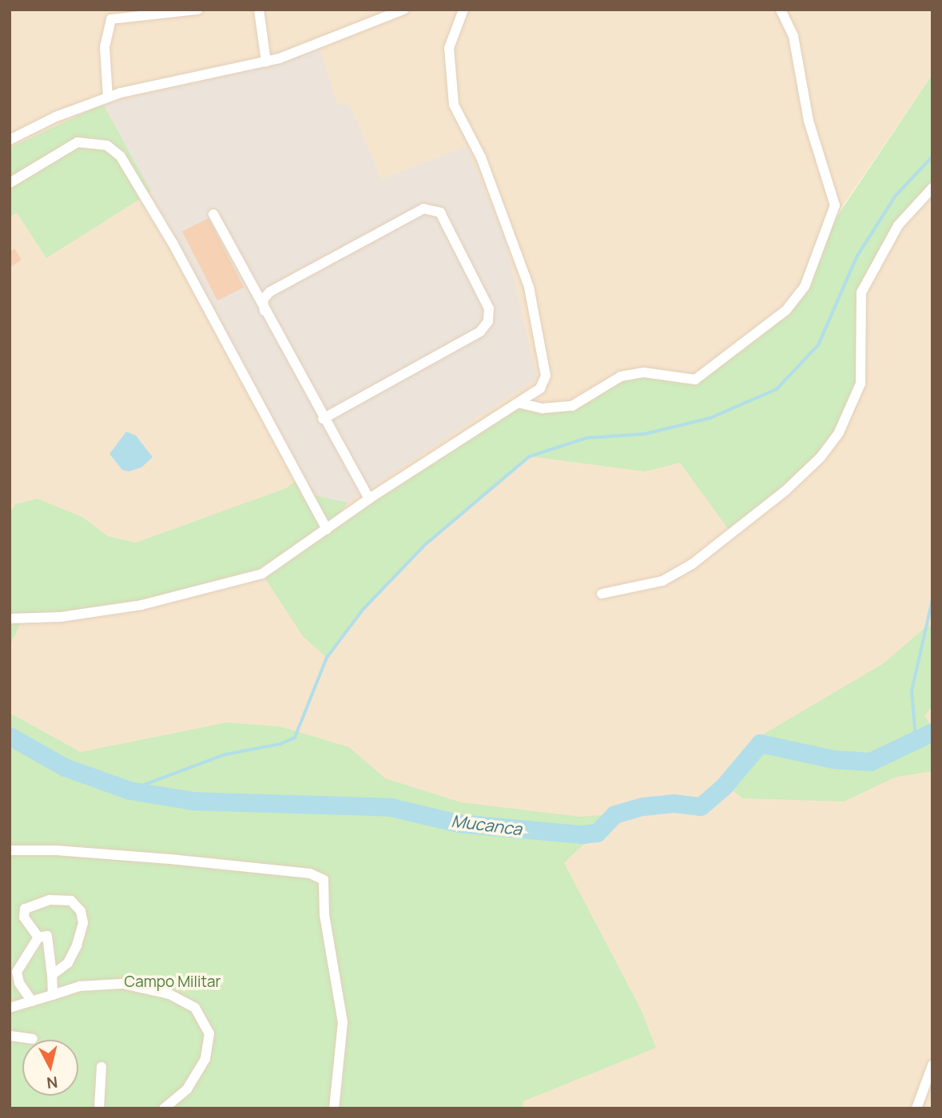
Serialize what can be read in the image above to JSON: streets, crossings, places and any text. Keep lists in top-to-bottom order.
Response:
{
  "water": ["Mucanca"],
  "parks": ["Campo Militar"],
  "north": "bottom"
}
